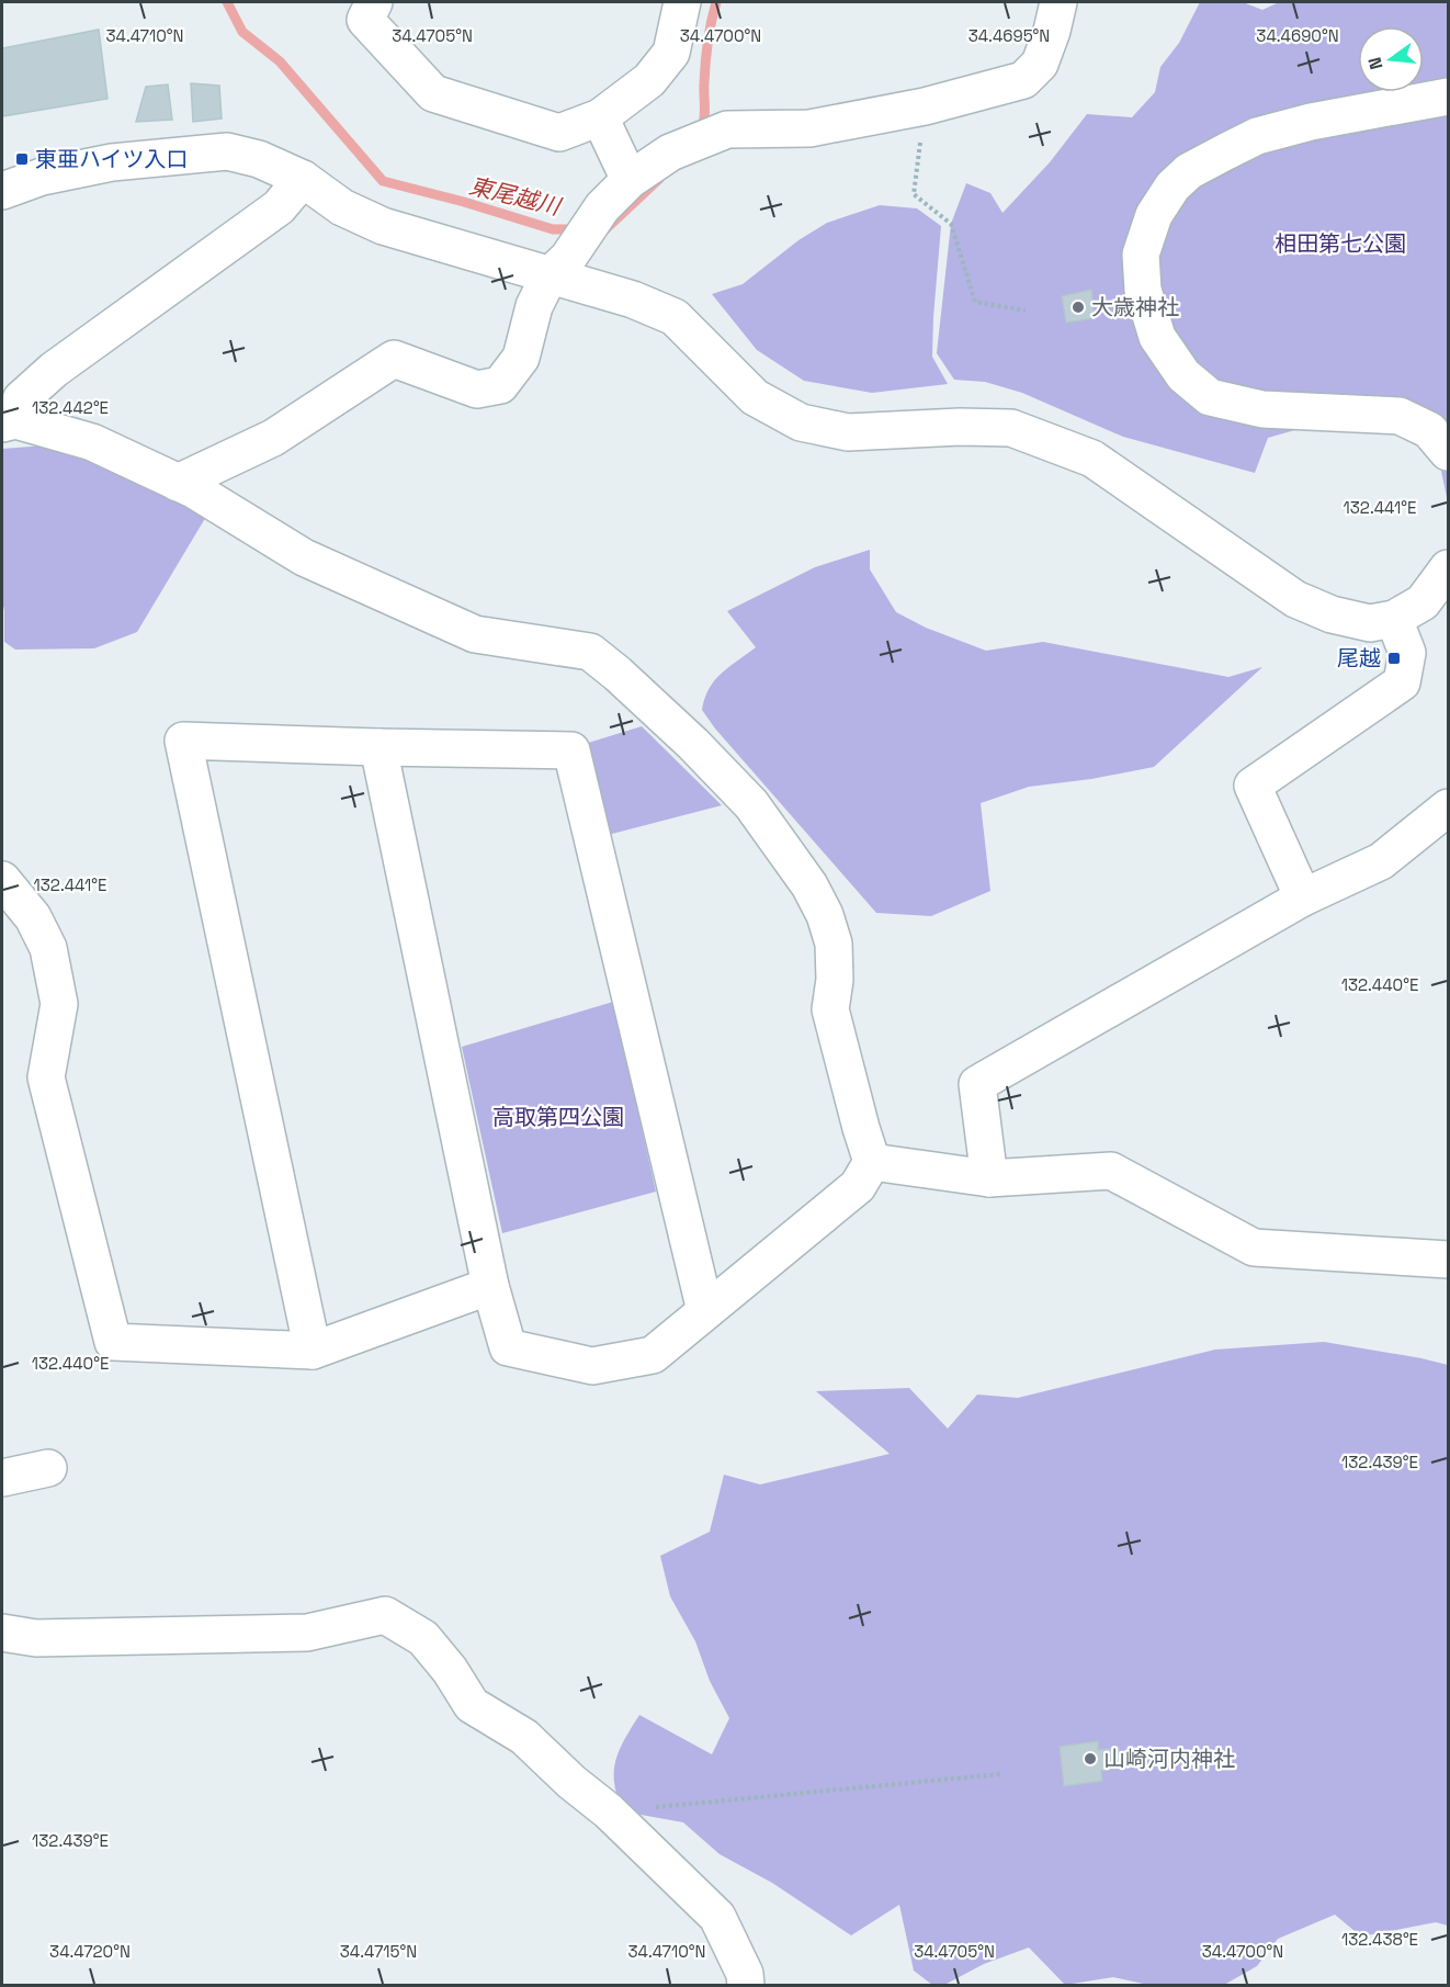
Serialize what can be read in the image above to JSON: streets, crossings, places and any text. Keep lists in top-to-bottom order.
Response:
{
  "water": ["東尾越川"],
  "parks": ["相田第七公園", "高取第四公園"],
  "places": {
    "transit": ["東亜ハイツ入口", "尾越"],
    "other": ["大歳神社", "山崎河内神社"]
  },
  "north": "left",
  "coordinates": [
    "34.4710°N",
    "34.4705°N",
    "34.4695°N",
    "34.4700°N",
    "34.4690°N",
    "132.442°E",
    "132.441°E",
    "132.440°E",
    "132.439°E",
    "132.438°E",
    "34.4720°N",
    "34.4715°N"
  ]
}
